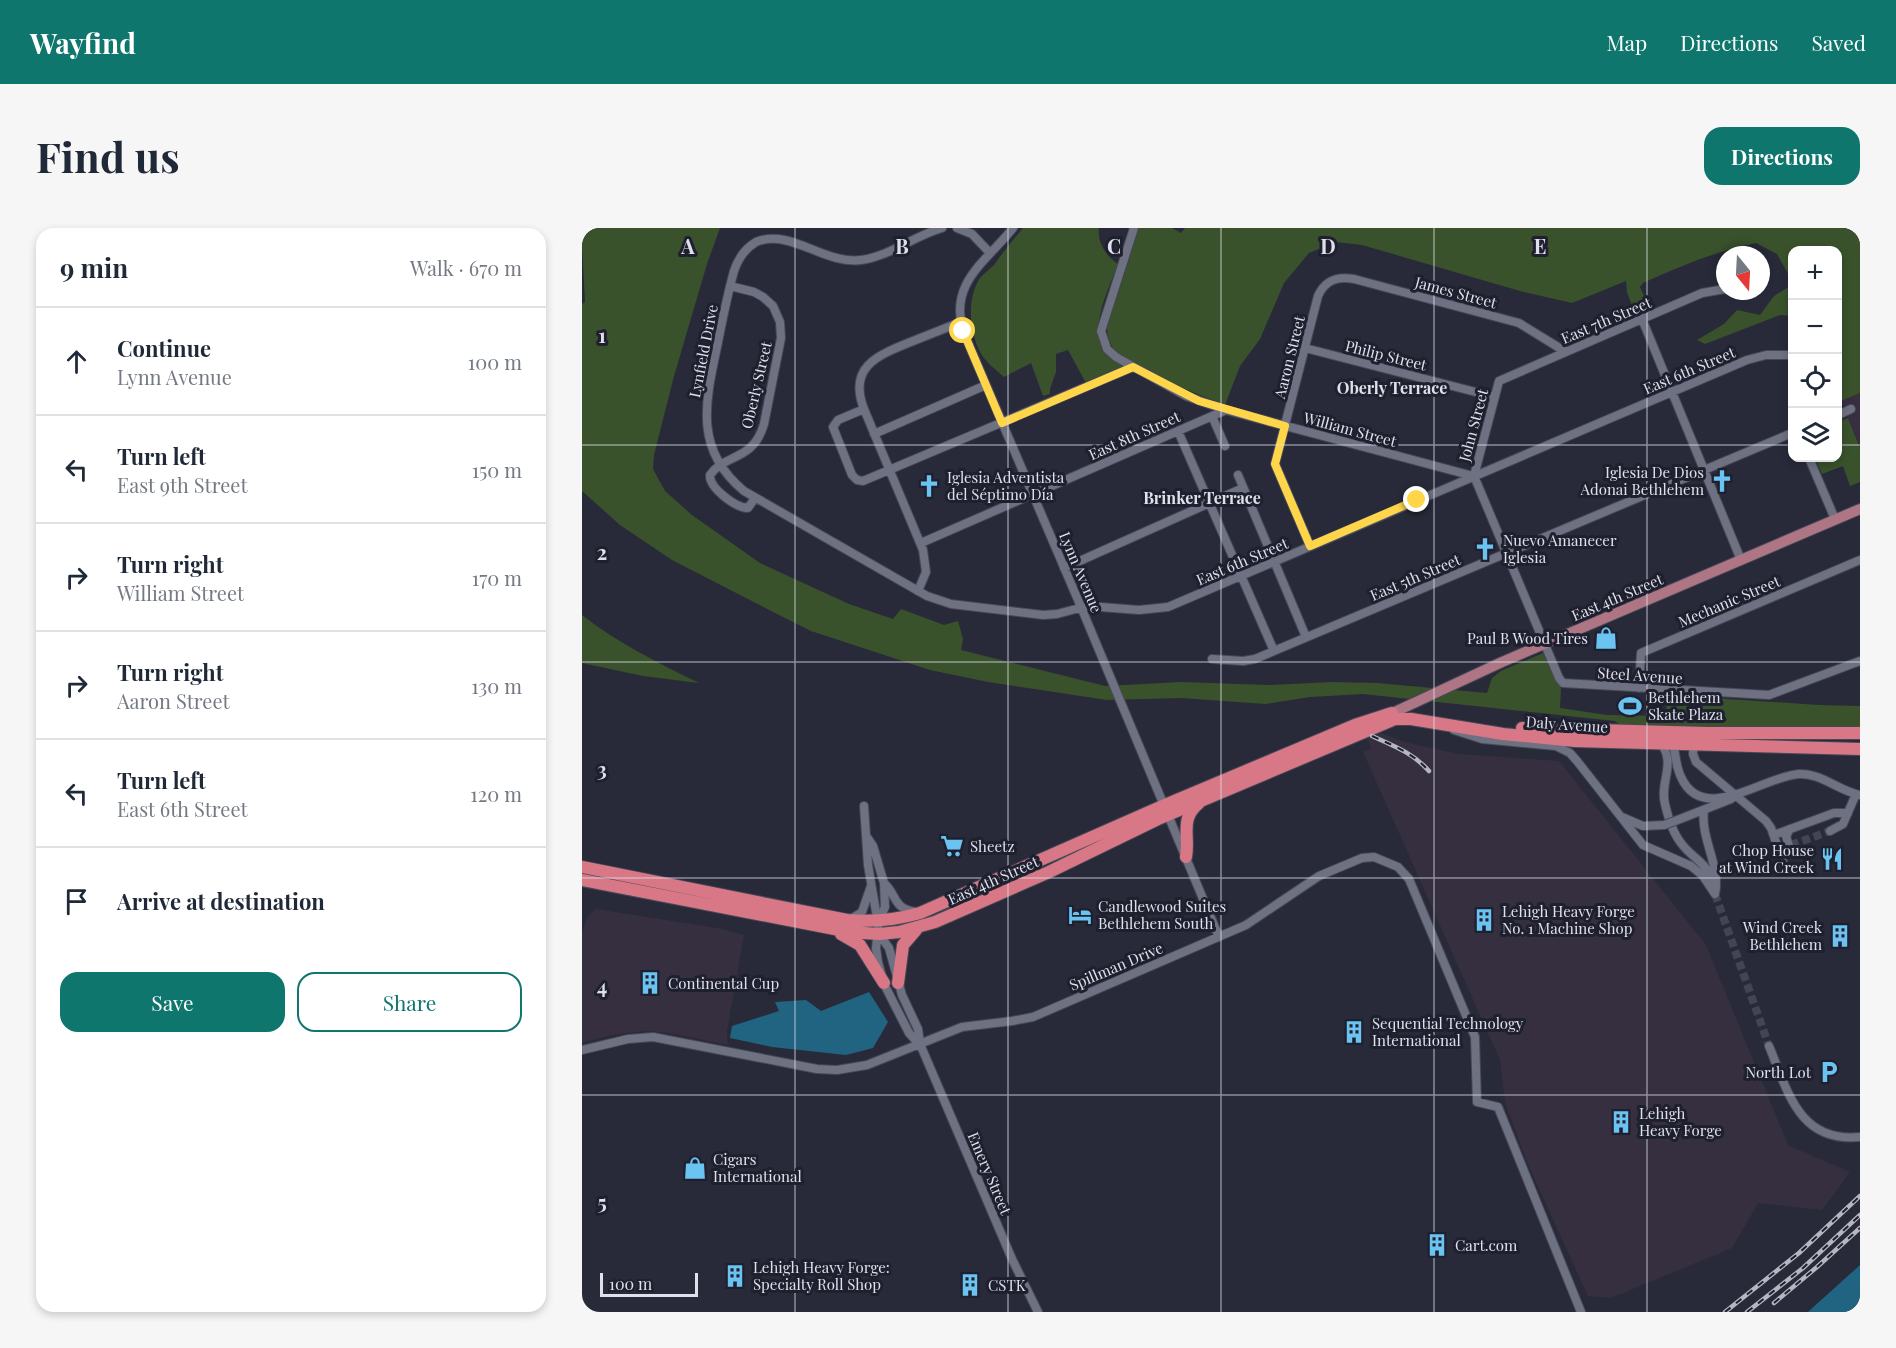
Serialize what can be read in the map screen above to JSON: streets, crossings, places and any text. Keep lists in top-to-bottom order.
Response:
{
  "streets": {
    "highway": ["East 4th Street", "Daly Avenue"],
    "street": [
      "James Street",
      "East 7th Street",
      "Lynfield Drive",
      "Philip Street",
      "Aaron Street",
      "East 6th Street",
      "Oberly Street",
      "John Street",
      "William Street",
      "East 8th Street",
      "Lynn Avenue",
      "East 5th Street",
      "Mechanic Street",
      "Steel Avenue",
      "Spillman Drive",
      "Emery Street"
    ]
  },
  "crossings": [
    ["James Street", "East 7th Street"],
    ["James Street", "Aaron Street"],
    ["East 7th Street", "John Street"],
    ["Lynfield Drive", "East 6th Street"],
    ["Lynfield Drive", "Oberly Street"],
    ["Philip Street", "Aaron Street"],
    ["Philip Street", "John Street"],
    ["Aaron Street", "East 6th Street"],
    ["Aaron Street", "William Street"],
    ["East 6th Street", "John Street"],
    ["East 6th Street", "William Street"],
    ["East 6th Street", "Lynn Avenue"],
    ["John Street", "William Street"],
    ["William Street", "East 8th Street"],
    ["East 8th Street", "Lynn Avenue"],
    ["Lynn Avenue", "East 4th Street"],
    ["Lynn Avenue", "Spillman Drive"],
    ["East 4th Street", "Steel Avenue"],
    ["East 4th Street", "Daly Avenue"],
    ["East 4th Street", "Emery Street"],
    ["Mechanic Street", "Steel Avenue"],
    ["Spillman Drive", "Emery Street"]
  ],
  "districts": ["Oberly Terrace", "Brinker Terrace"],
  "places": {
    "church": ["Iglesia De Dios Adonai Bethlehem", "Iglesia Adventista del Séptimo Día", "Nuevo Amanecer Iglesia"],
    "shop": ["Paul B Wood Tires", "Cigars International"],
    "sports": ["Bethlehem Skate Plaza"],
    "supermarket": ["Sheetz"],
    "restaurant": ["Chop House at Wind Creek"],
    "hotel": ["Candlewood Suites Bethlehem South"],
    "building": [
      "Lehigh Heavy Forge No. 1 Machine Shop",
      "Wind Creek Bethlehem",
      "Continental Cup",
      "Sequential Technology International",
      "Lehigh Heavy Forge",
      "Cart.com",
      "Lehigh Heavy Forge: Specialty Roll Shop",
      "CSTK"
    ],
    "parking": ["North Lot"]
  },
  "scale_bar": "100 m",
  "north": "bottom",
  "page": {
    "header": "Wayfind",
    "nav": ["Map", "Directions", "Saved"],
    "buttons": [
      "Directions",
      ["Save", "Share"]
    ],
    "title": "Find us",
    "heading": ["9 min", "Walk · 670 m"],
    "map_buttons": ["+", "−"],
    "list": [
      ["Continue", "Lynn Avenue", "100 m"],
      ["Turn left", "East 9th Street", "150 m"],
      ["Turn right", "William Street", "170 m"],
      ["Turn right", "Aaron Street", "130 m"],
      ["Turn left", "East 6th Street", "120 m"],
      "Arrive at destination"
    ],
    "scale": "100 m"
  },
  "grid": {
    "columns": [
      "A",
      "B",
      "C",
      "D",
      "E"
    ],
    "rows": [
      "1",
      "2",
      "3",
      "4",
      "5"
    ]
  }
}
